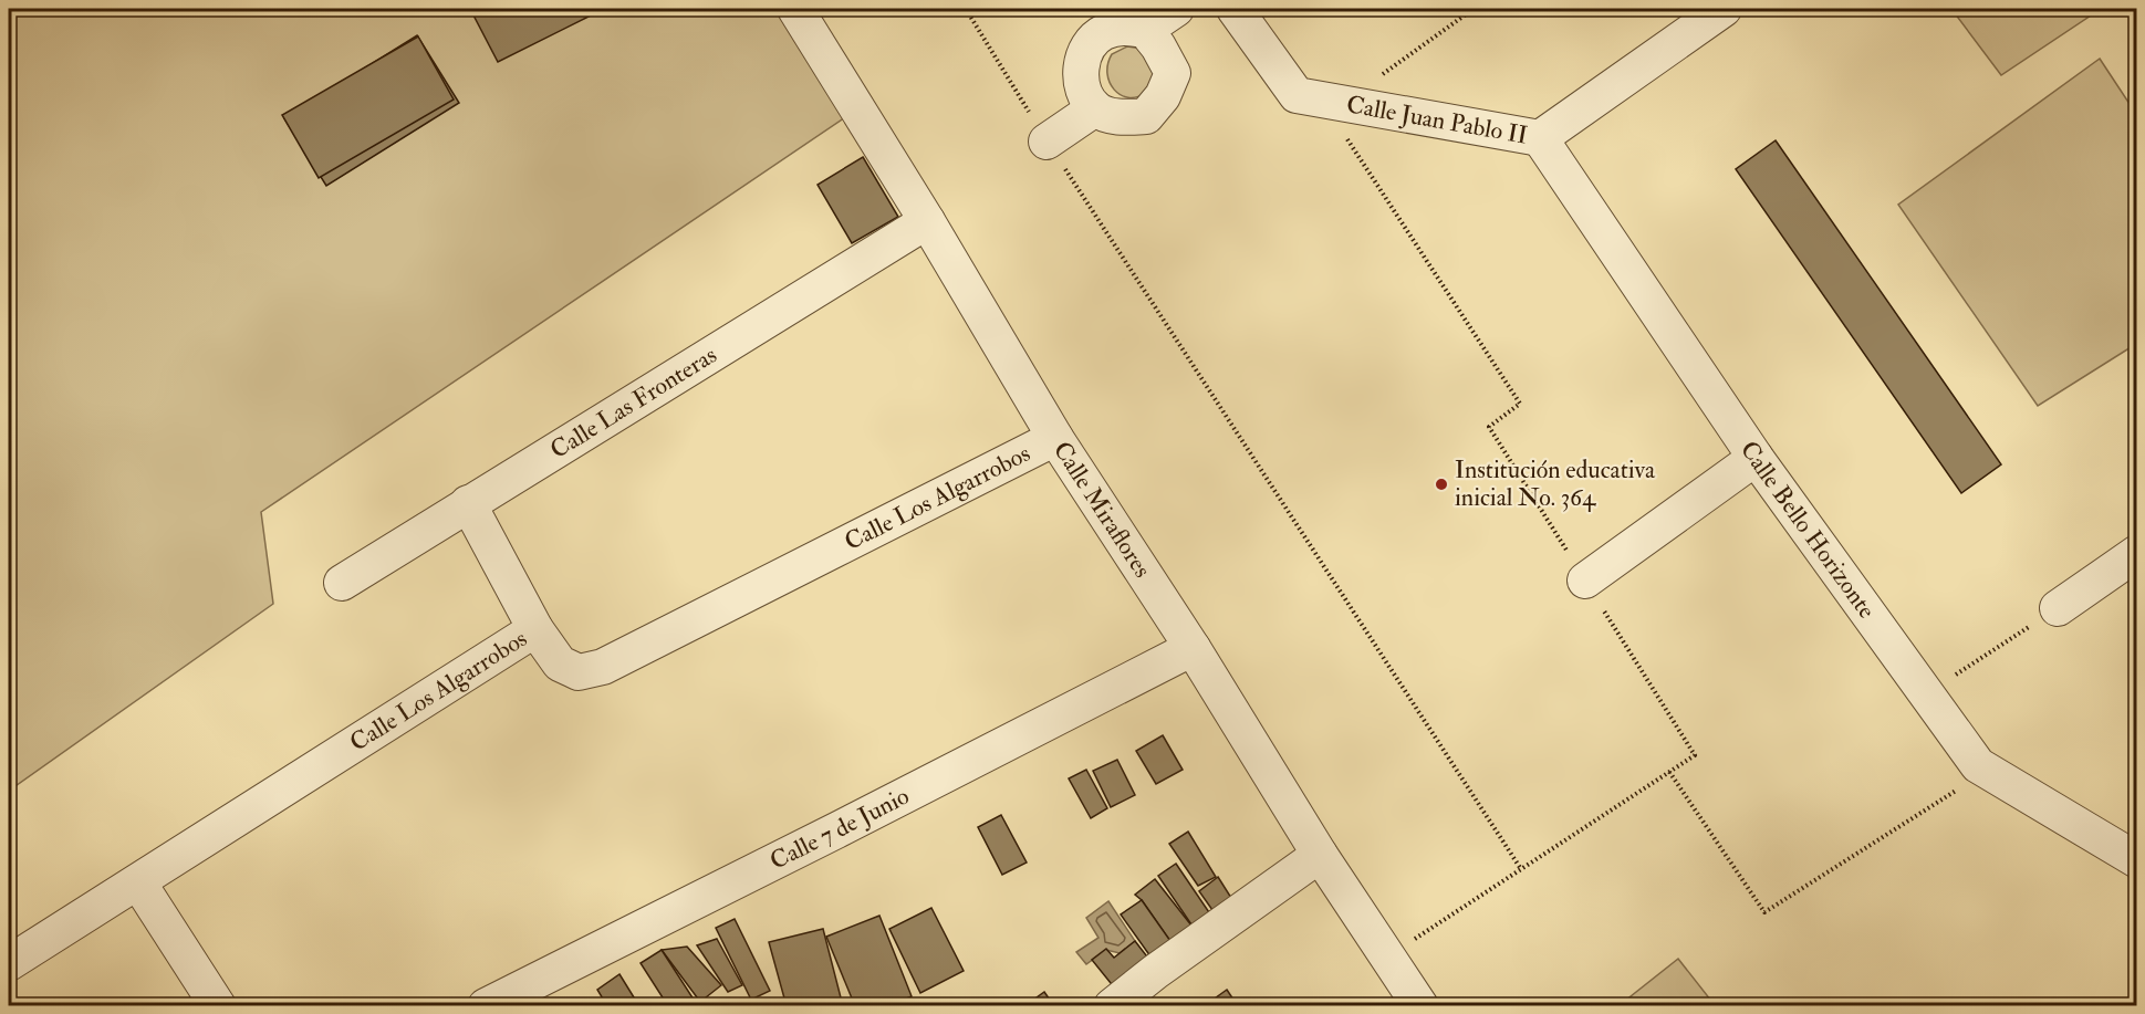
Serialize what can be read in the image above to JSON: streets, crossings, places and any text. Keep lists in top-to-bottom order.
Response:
{
  "streets": {
    "street": [
      "Calle Juan Pablo II",
      "Calle Las Fronteras",
      "Calle Los Algarrobos",
      "Calle Miraflores",
      "Calle Bello Horizonte",
      "Calle 7 de Junio"
    ]
  },
  "crossings": [
    ["Calle Juan Pablo II", "Calle Bello Horizonte"],
    ["Calle Las Fronteras", "Calle Miraflores"],
    ["Calle Los Algarrobos", "Calle Miraflores"],
    ["Calle Miraflores", "Calle 7 de Junio"]
  ],
  "places": ["Institución educativa inicial No. 364"]
}
